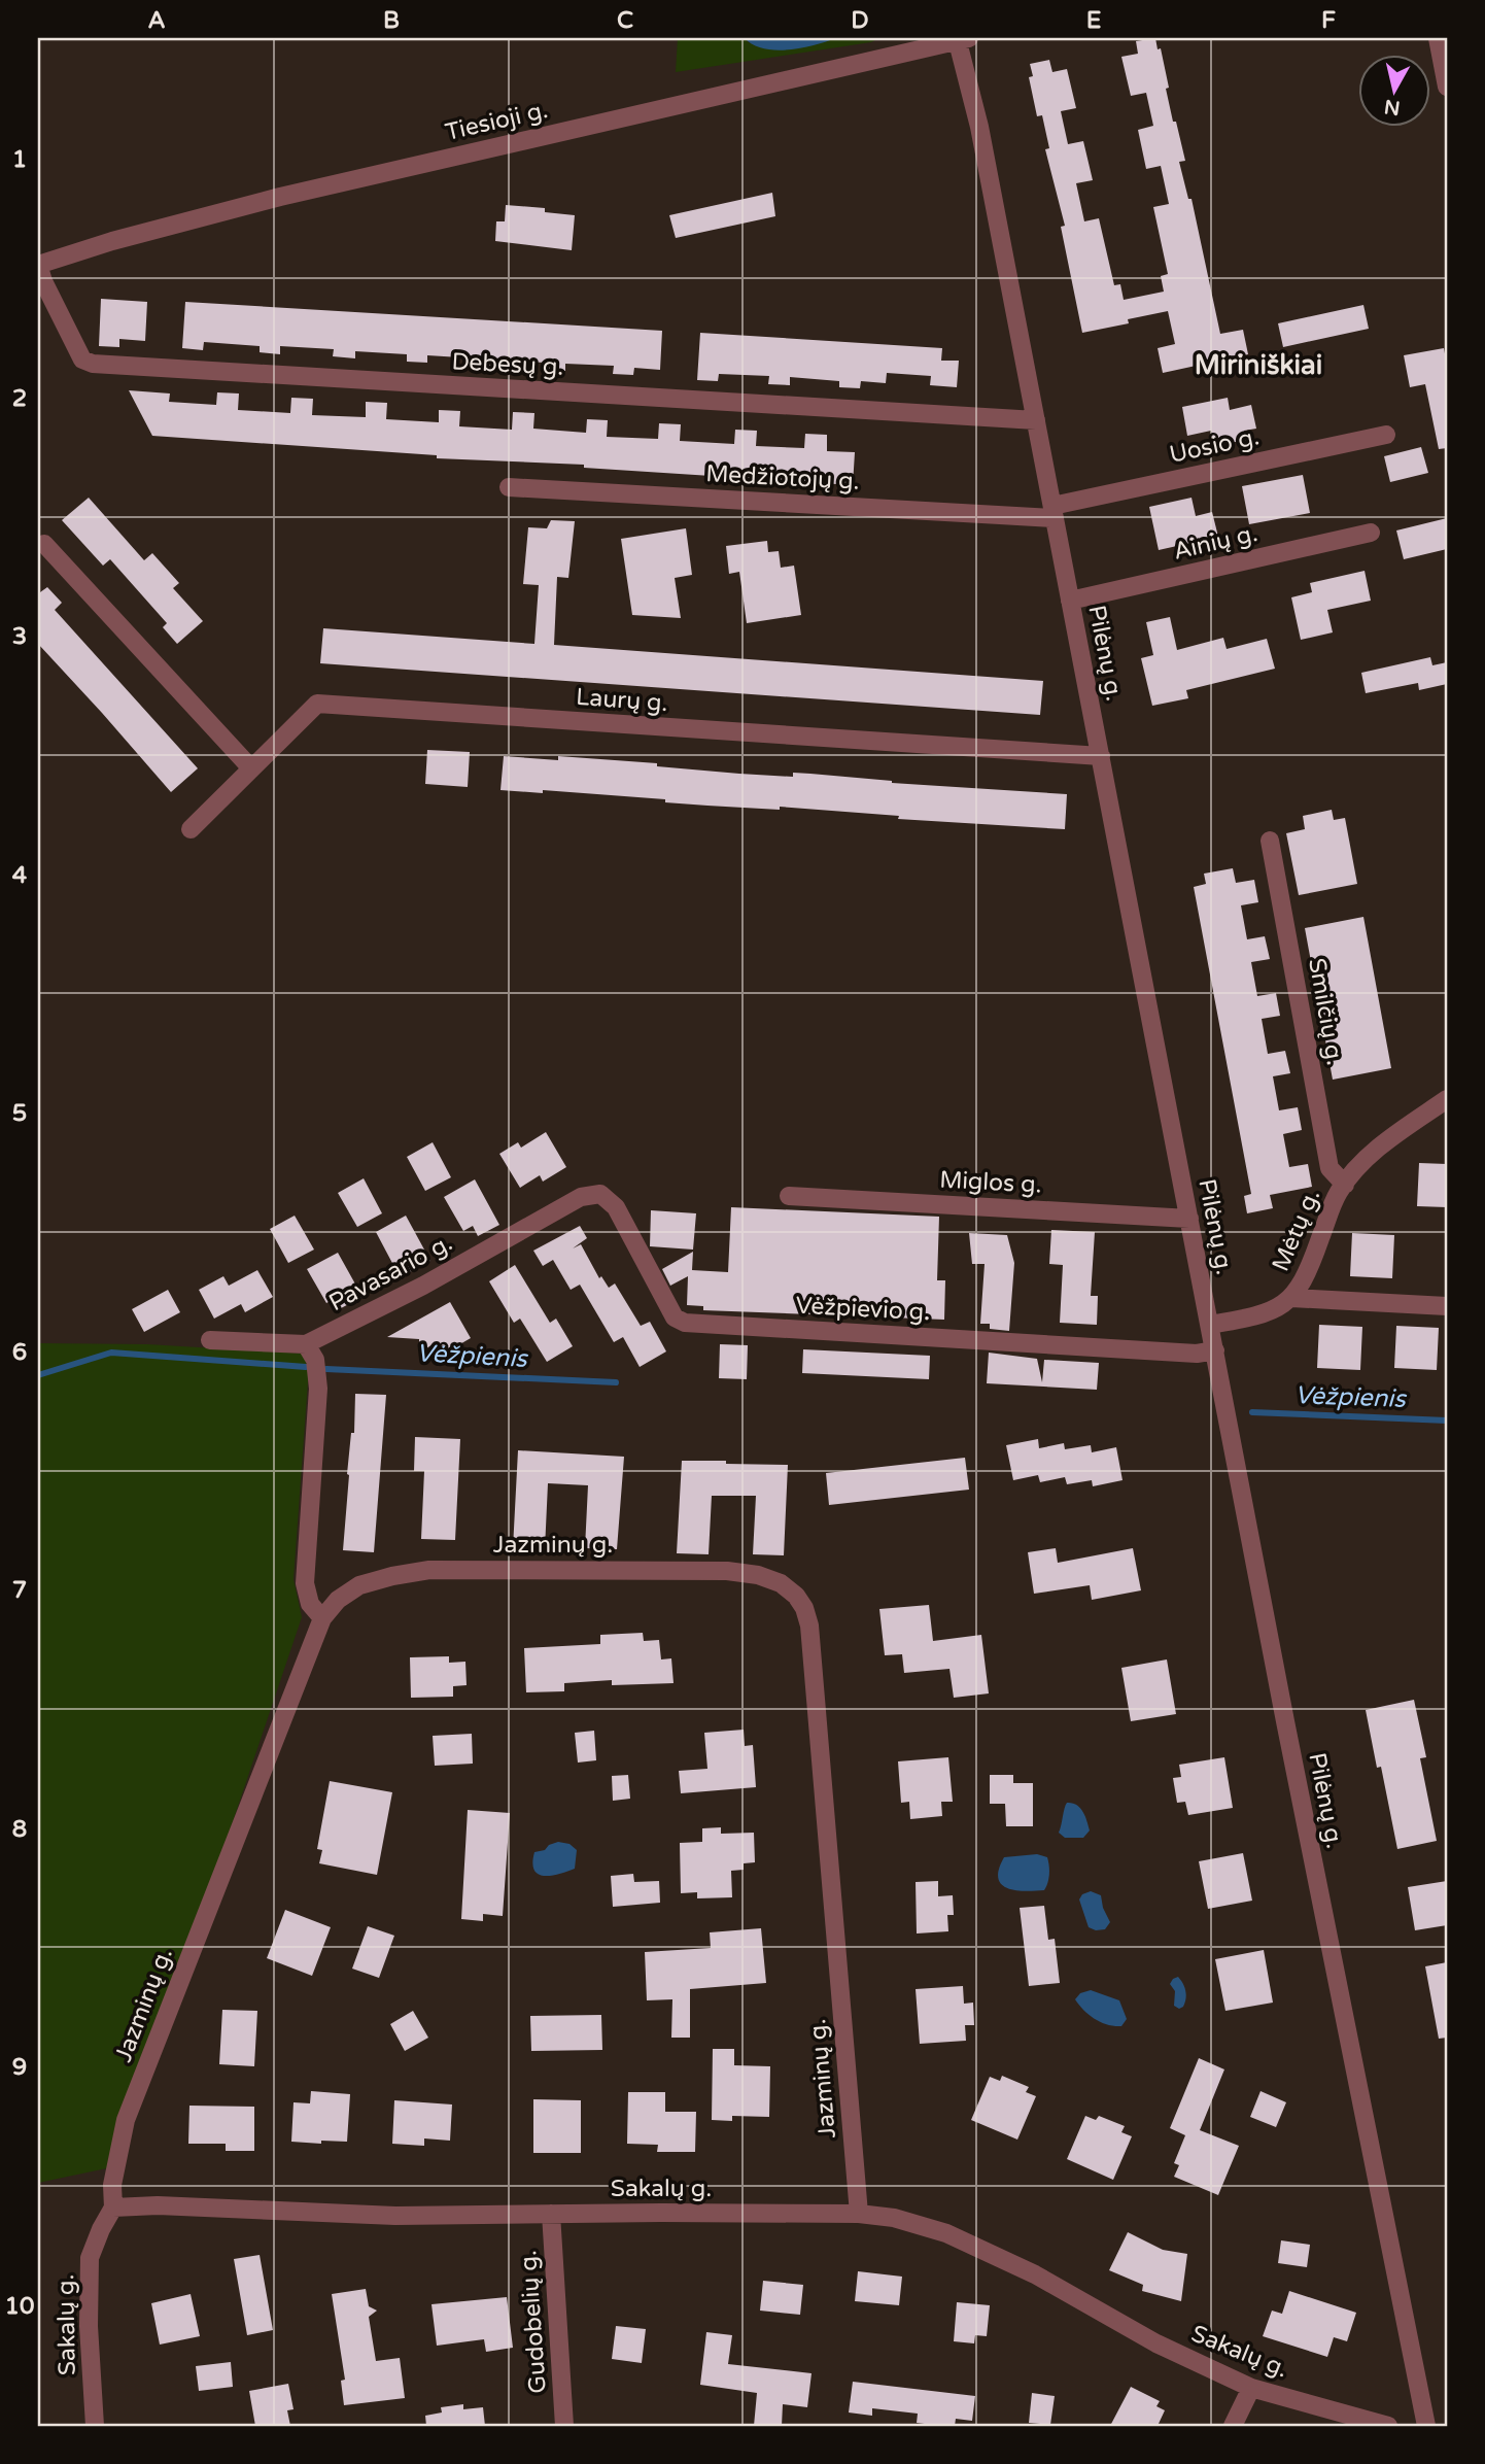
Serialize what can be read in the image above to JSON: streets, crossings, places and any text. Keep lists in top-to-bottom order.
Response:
{
  "streets": {
    "street": [
      "Tiesioji g.",
      "Debesų g.",
      "Uosio g.",
      "Medžiotojų g.",
      "Ainių g.",
      "Pilėnų g.",
      "Laurų g.",
      "Smilčių g.",
      "Miglos g.",
      "Mėtų g.",
      "Pavasario g.",
      "Vėžpievio g.",
      "Jazminų g.",
      "Sakalų g.",
      "Gudobelių g."
    ]
  },
  "crossings": [
    ["Tiesioji g.", "Debesų g."],
    ["Tiesioji g.", "Pilėnų g."],
    ["Debesų g.", "Pilėnų g."],
    ["Uosio g.", "Medžiotojų g."],
    ["Uosio g.", "Pilėnų g."],
    ["Medžiotojų g.", "Pilėnų g."],
    ["Ainių g.", "Pilėnų g."],
    ["Pilėnų g.", "Laurų g."],
    ["Pilėnų g.", "Miglos g."],
    ["Pilėnų g.", "Mėtų g."],
    ["Pilėnų g.", "Vėžpievio g."],
    ["Smilčių g.", "Mėtų g."],
    ["Pavasario g.", "Vėžpievio g."],
    ["Jazminų g.", "Sakalų g."],
    ["Sakalų g.", "Gudobelių g."]
  ],
  "districts": ["Miriniškiai"],
  "water": ["Vėžpienis"],
  "north": "bottom",
  "grid": {
    "columns": [
      "A",
      "B",
      "C",
      "D",
      "E",
      "F"
    ],
    "rows": [
      "1",
      "2",
      "3",
      "4",
      "5",
      "6",
      "7",
      "8",
      "9",
      "10"
    ]
  }
}
